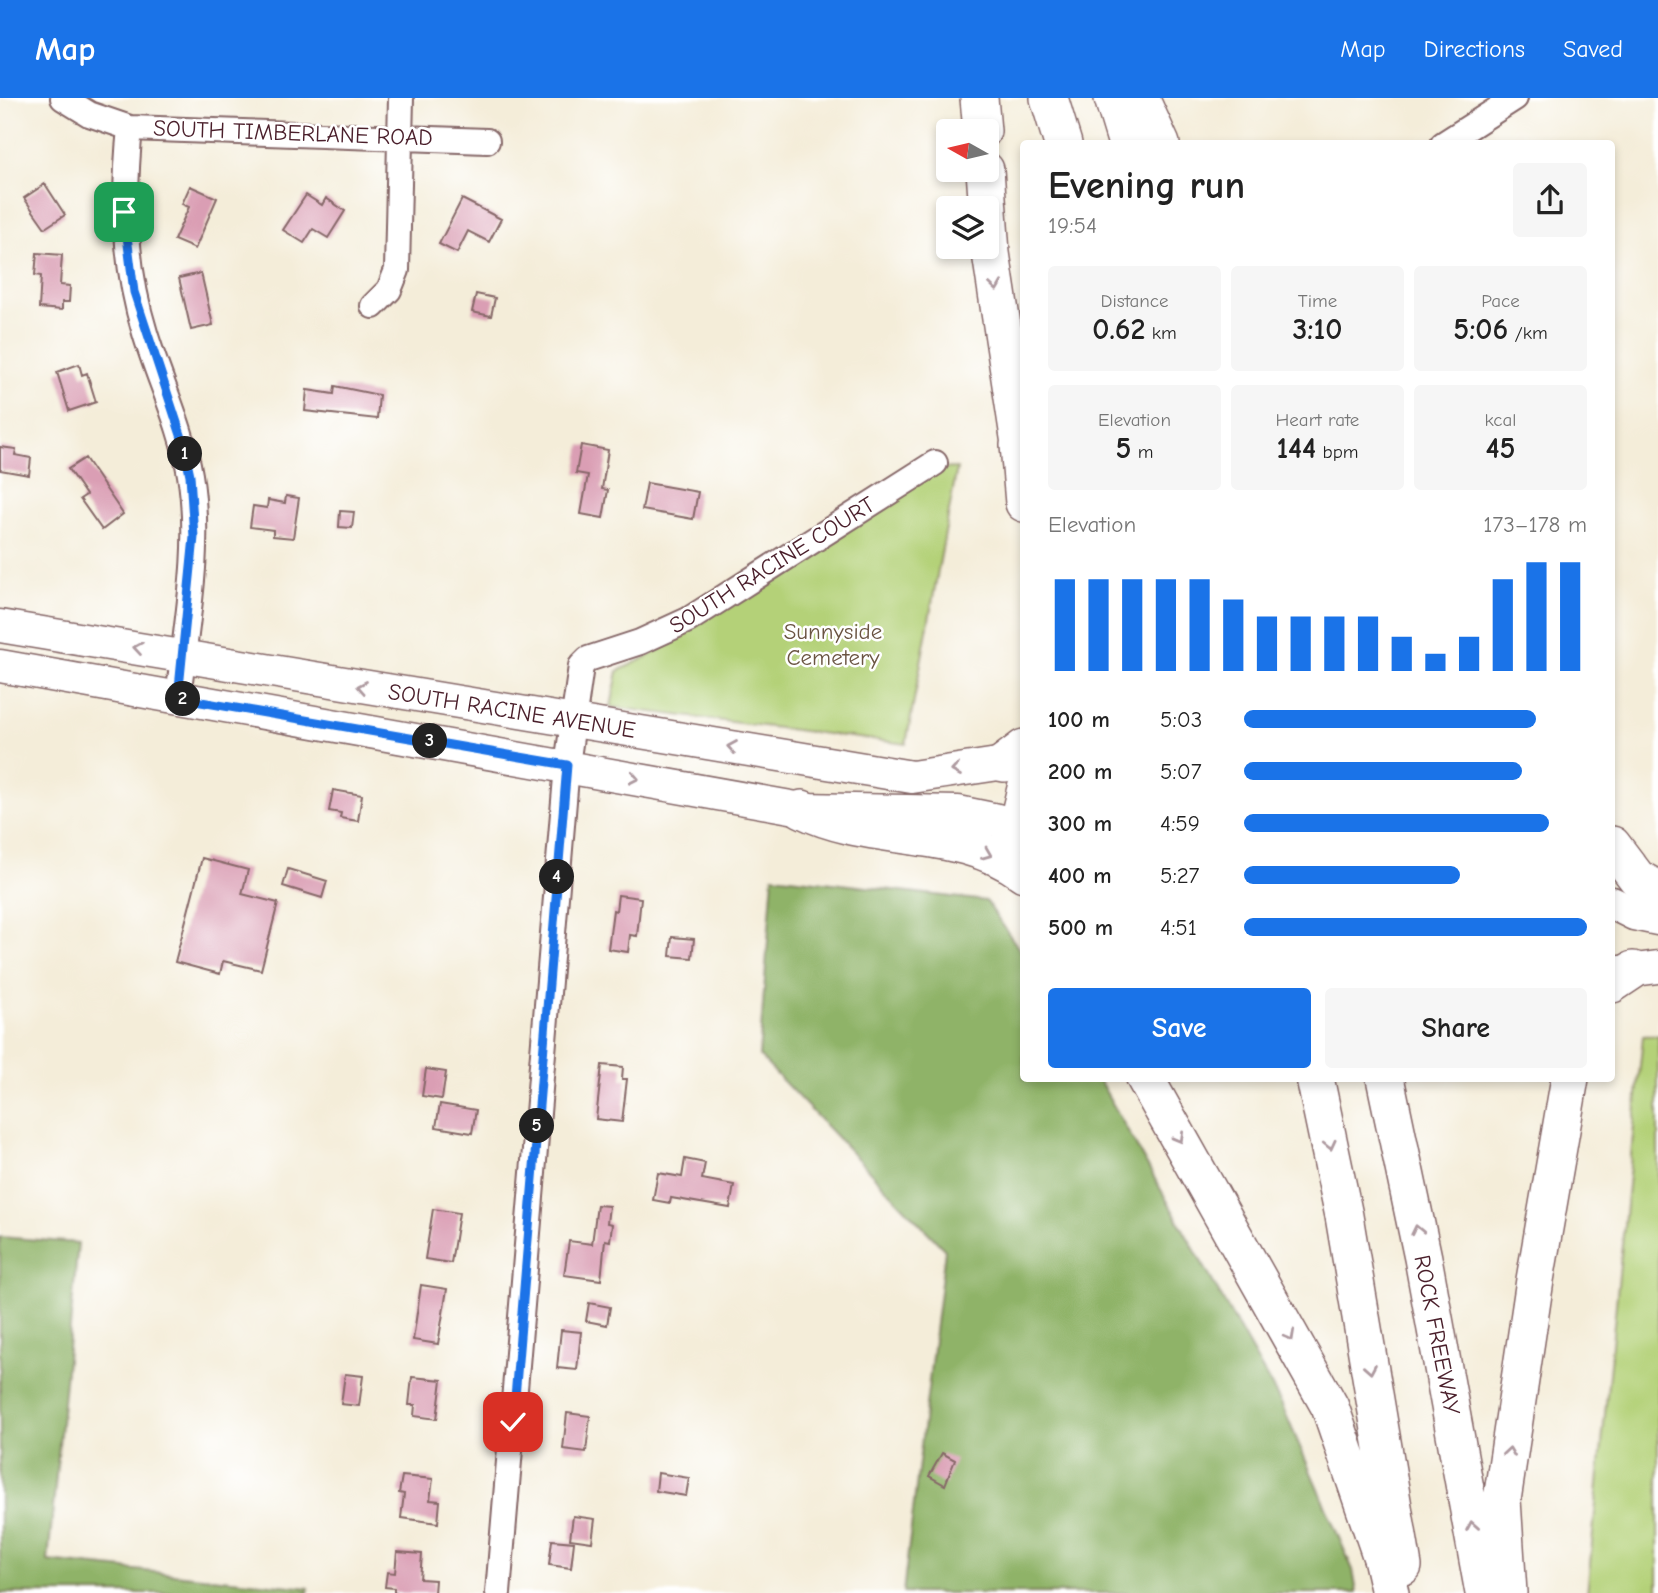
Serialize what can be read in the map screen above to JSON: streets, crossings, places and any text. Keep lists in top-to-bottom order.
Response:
{
  "streets": {
    "highway": ["ROCK FREEWAY"],
    "main road": ["SOUTH RACINE AVENUE"],
    "street": ["SOUTH TIMBERLANE ROAD", "SOUTH RACINE COURT"]
  },
  "crossings": [
    ["SOUTH RACINE COURT", "SOUTH RACINE AVENUE"]
  ],
  "parks": ["Sunnyside Cemetery"],
  "north": "left",
  "page": {
    "header": "Map",
    "nav": ["Map", "Directions", "Saved"],
    "heading": ["Evening run", "19:54"],
    "stats": [
      ["Distance", "0.62 km"],
      ["Time", "3:10"],
      ["Pace", "5:06 /km"],
      ["Elevation", "5 m"],
      ["Heart rate", "144 bpm"],
      ["kcal", "45"]
    ],
    "pins": [
      "1",
      "2",
      "3",
      "4",
      "5"
    ],
    "chart": ["Elevation", "173–178 m"],
    "list": [
      {
        "name": "100 m",
        "note": "5:03"
      },
      {
        "name": "200 m",
        "note": "5:07"
      },
      {
        "name": "300 m",
        "note": "4:59"
      },
      {
        "name": "400 m",
        "note": "5:27"
      },
      {
        "name": "500 m",
        "note": "4:51"
      }
    ],
    "buttons": ["Save", "Share"]
  }
}
